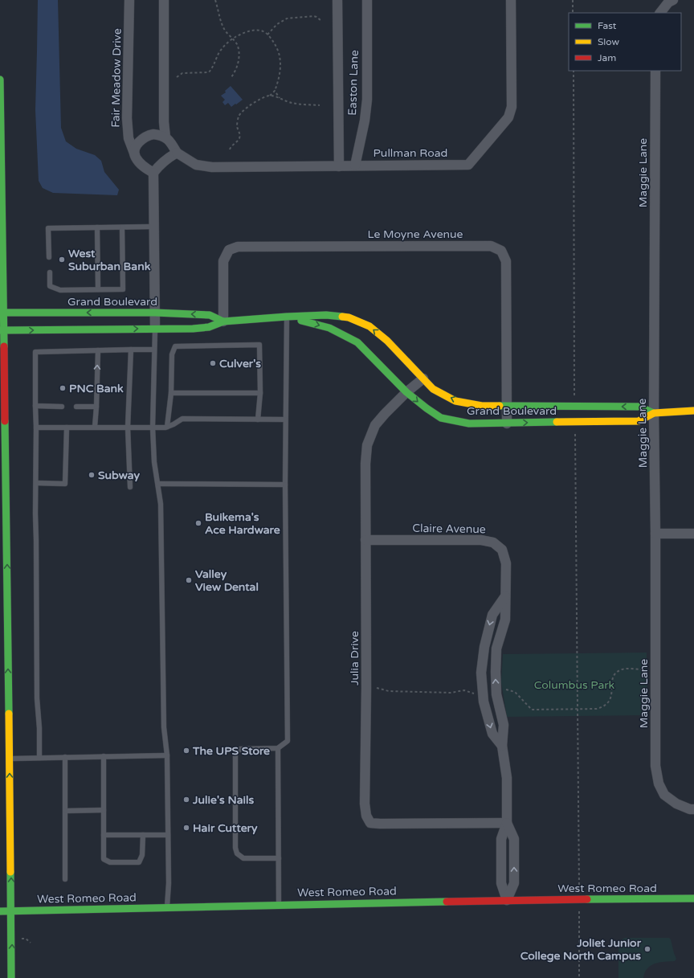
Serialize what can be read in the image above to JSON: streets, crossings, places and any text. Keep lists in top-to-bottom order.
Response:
{
  "streets": {
    "main road": ["Grand Boulevard", "West Romeo Road"],
    "street": [
      "Fair Meadow Drive",
      "Easton Lane",
      "Pullman Road",
      "Maggie Lane",
      "Le Moyne Avenue",
      "Claire Avenue",
      "Julia Drive"
    ]
  },
  "crossings": [
    ["Fair Meadow Drive", "Pullman Road"],
    ["Easton Lane", "Pullman Road"],
    ["Maggie Lane", "Grand Boulevard"],
    ["Le Moyne Avenue", "Grand Boulevard"],
    ["Grand Boulevard", "Julia Drive"],
    ["Claire Avenue", "Julia Drive"],
    ["Claire Avenue", "West Romeo Road"]
  ],
  "parks": ["Columbus Park"],
  "places": [
    "West Suburban Bank",
    "Culver's",
    "PNC Bank",
    "Subway",
    "Buikema's Ace Hardware",
    "Valley View Dental",
    "The UPS Store",
    "Julie's Nails",
    "Hair Cuttery",
    "Joliet Junior College North Campus"
  ],
  "legend": ["Fast", "Slow", "Jam"]
}
